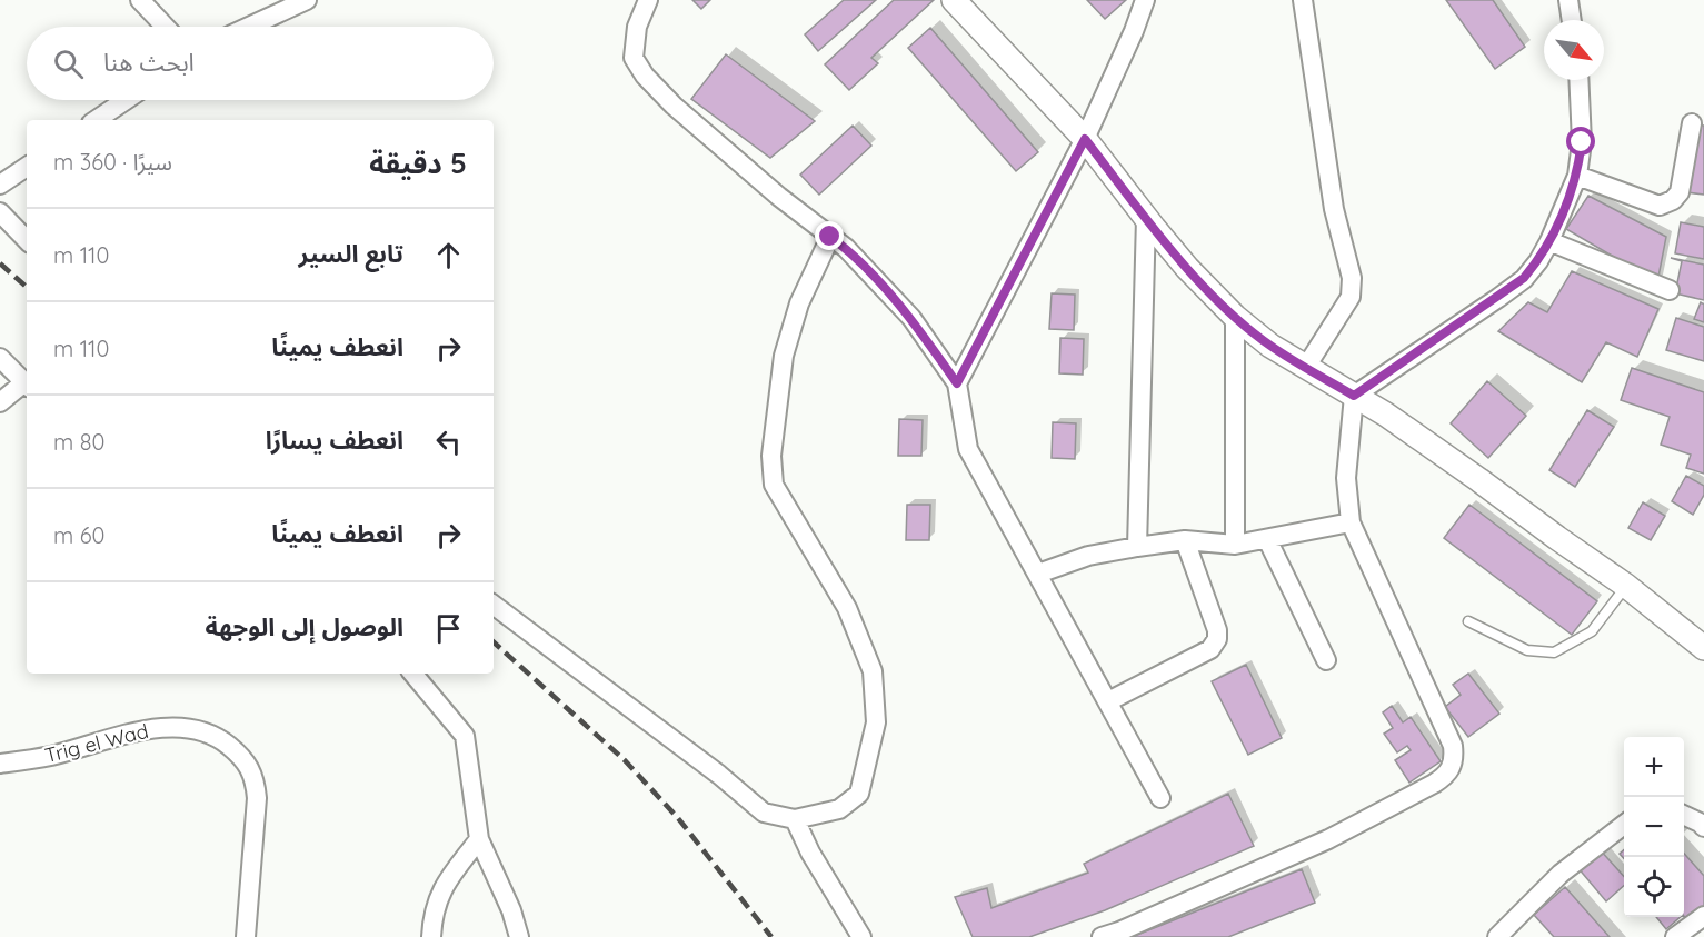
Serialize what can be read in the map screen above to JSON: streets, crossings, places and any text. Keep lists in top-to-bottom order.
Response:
{
  "streets": {
    "street": ["Trig el Wad"]
  },
  "north": "bottom right",
  "page": {
    "search": "ابحث هنا",
    "heading": ["5 دقيقة", "سيرًا · 360 m"],
    "list": [
      ["تابع السير", "110 m"],
      ["انعطف يمينًا", "110 m"],
      ["انعطف يسارًا", "80 m"],
      ["انعطف يمينًا", "60 m"],
      "الوصول إلى الوجهة"
    ],
    "map_buttons": ["+", "−"]
  }
}
